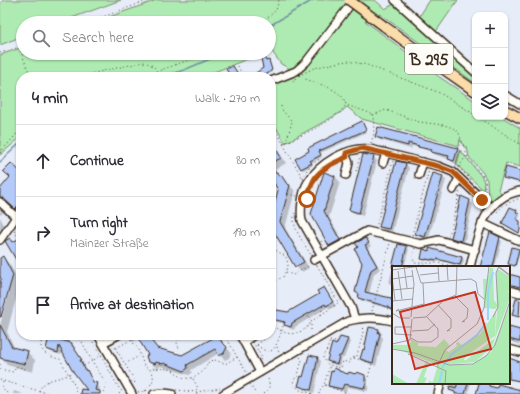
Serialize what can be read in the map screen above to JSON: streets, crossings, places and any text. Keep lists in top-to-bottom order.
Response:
{
  "streets": {
    "main road": ["B 295"]
  },
  "page": {
    "map_buttons": ["+", "−"],
    "search": "Search here",
    "heading": ["4 min", "Walk · 270 m"],
    "list": [
      ["Continue", "80 m"],
      ["Turn right", "Mainzer Straße", "190 m"],
      "Arrive at destination"
    ]
  }
}
